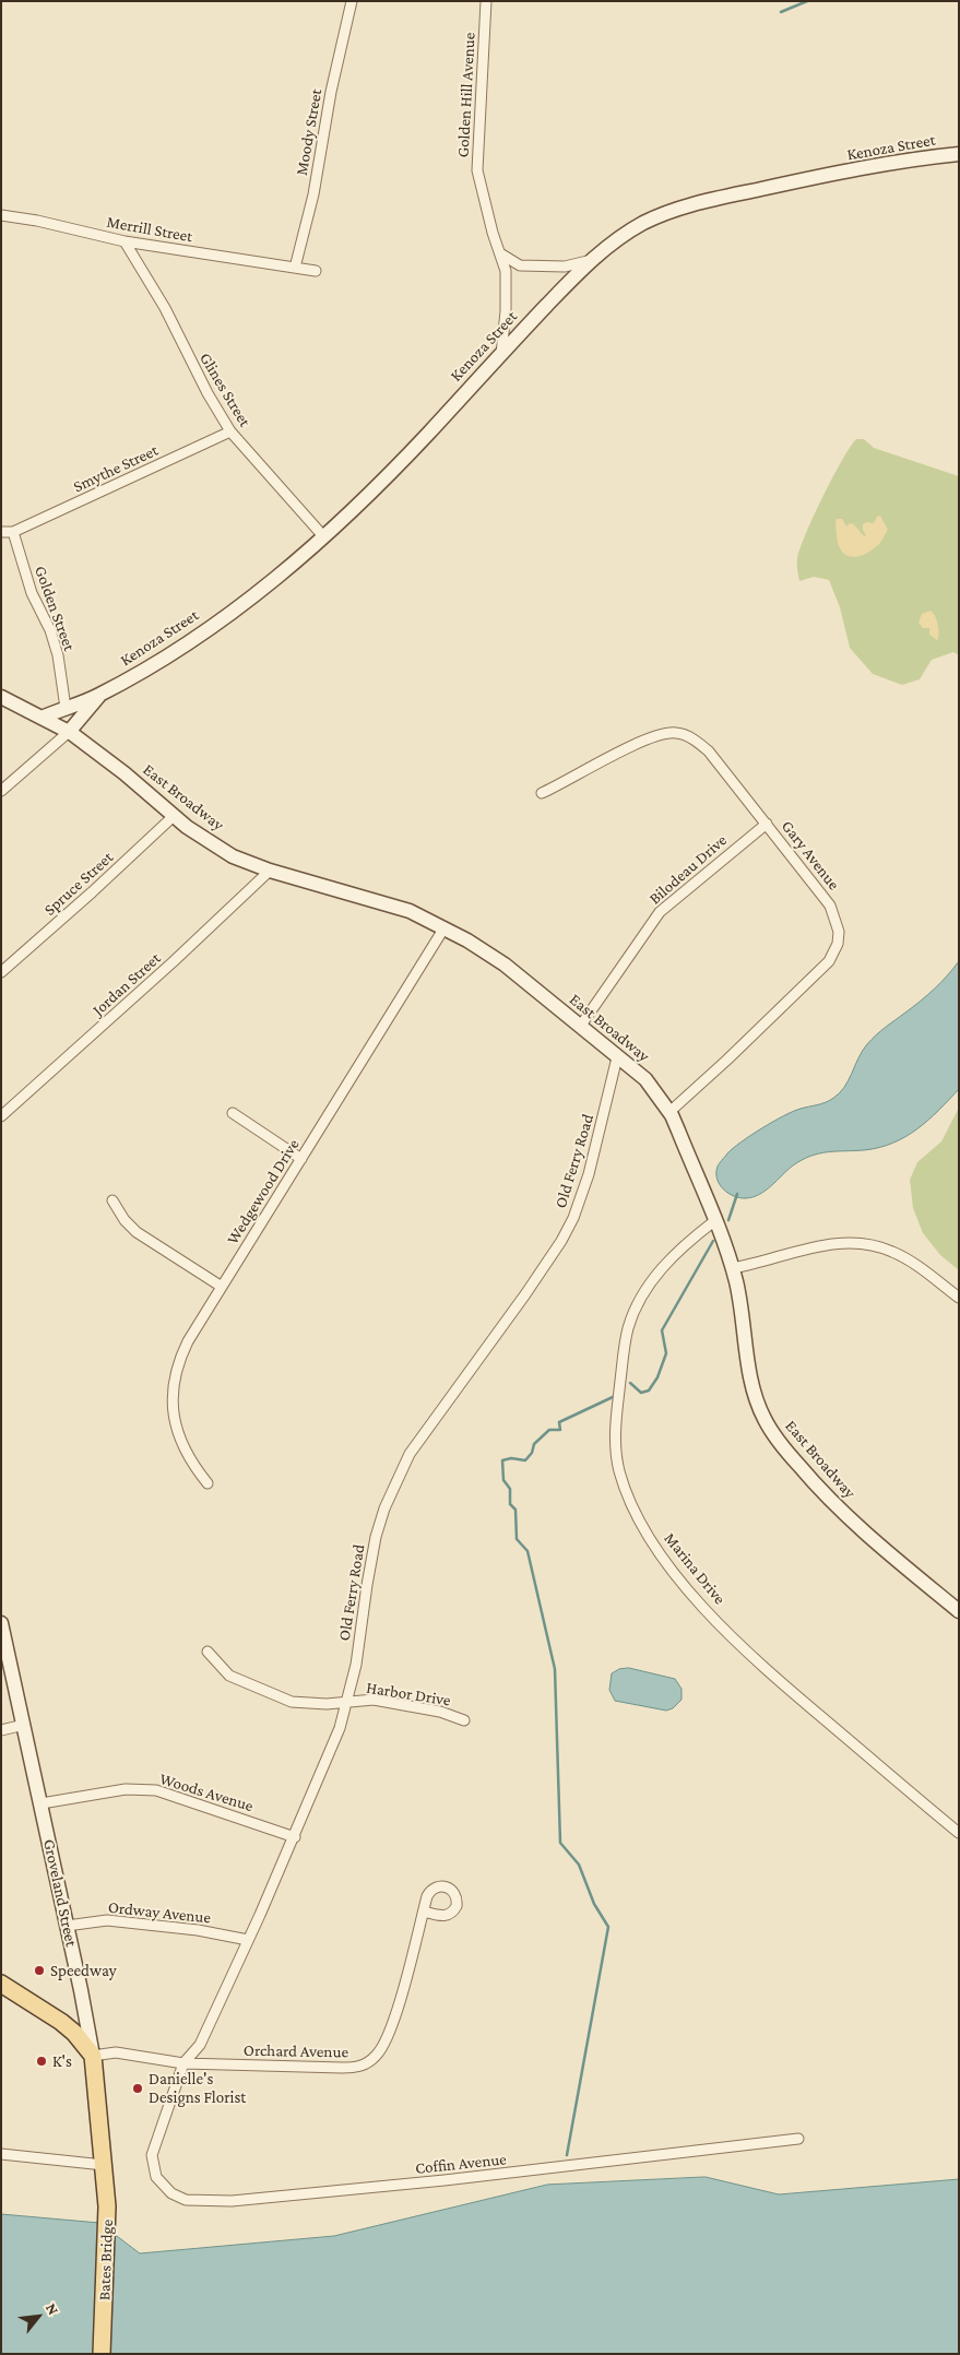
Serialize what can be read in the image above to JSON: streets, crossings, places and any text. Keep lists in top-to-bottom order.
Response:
{
  "streets": {
    "main road": ["Groveland Street", "Bates Bridge"],
    "street": [
      "Golden Hill Avenue",
      "Moody Street",
      "Kenoza Street",
      "Merrill Street",
      "Glines Street",
      "Smythe Street",
      "Golden Street",
      "East Broadway",
      "Gary Avenue",
      "Bilodeau Drive",
      "Spruce Street",
      "Jordan Street",
      "Old Ferry Road",
      "Wedgewood Drive",
      "Marina Drive",
      "Harbor Drive",
      "Woods Avenue",
      "Ordway Avenue",
      "Orchard Avenue",
      "Coffin Avenue"
    ]
  },
  "crossings": [
    ["Golden Hill Avenue", "Kenoza Street"],
    ["Moody Street", "Merrill Street"],
    ["Kenoza Street", "Glines Street"],
    ["Kenoza Street", "Golden Street"],
    ["Kenoza Street", "East Broadway"],
    ["Merrill Street", "Glines Street"],
    ["Glines Street", "Smythe Street"],
    ["Smythe Street", "Golden Street"],
    ["East Broadway", "Gary Avenue"],
    ["East Broadway", "Bilodeau Drive"],
    ["East Broadway", "Spruce Street"],
    ["East Broadway", "Jordan Street"],
    ["East Broadway", "Old Ferry Road"],
    ["East Broadway", "Wedgewood Drive"],
    ["East Broadway", "Marina Drive"],
    ["Gary Avenue", "Bilodeau Drive"],
    ["Old Ferry Road", "Harbor Drive"],
    ["Old Ferry Road", "Woods Avenue"],
    ["Old Ferry Road", "Ordway Avenue"],
    ["Old Ferry Road", "Orchard Avenue"],
    ["Old Ferry Road", "Coffin Avenue"],
    ["Woods Avenue", "Groveland Street"],
    ["Groveland Street", "Ordway Avenue"],
    ["Groveland Street", "Orchard Avenue"],
    ["Groveland Street", "Bates Bridge"]
  ],
  "places": ["Speedway", "K's", "Danielle's Designs Florist"],
  "north": "top right"
}
